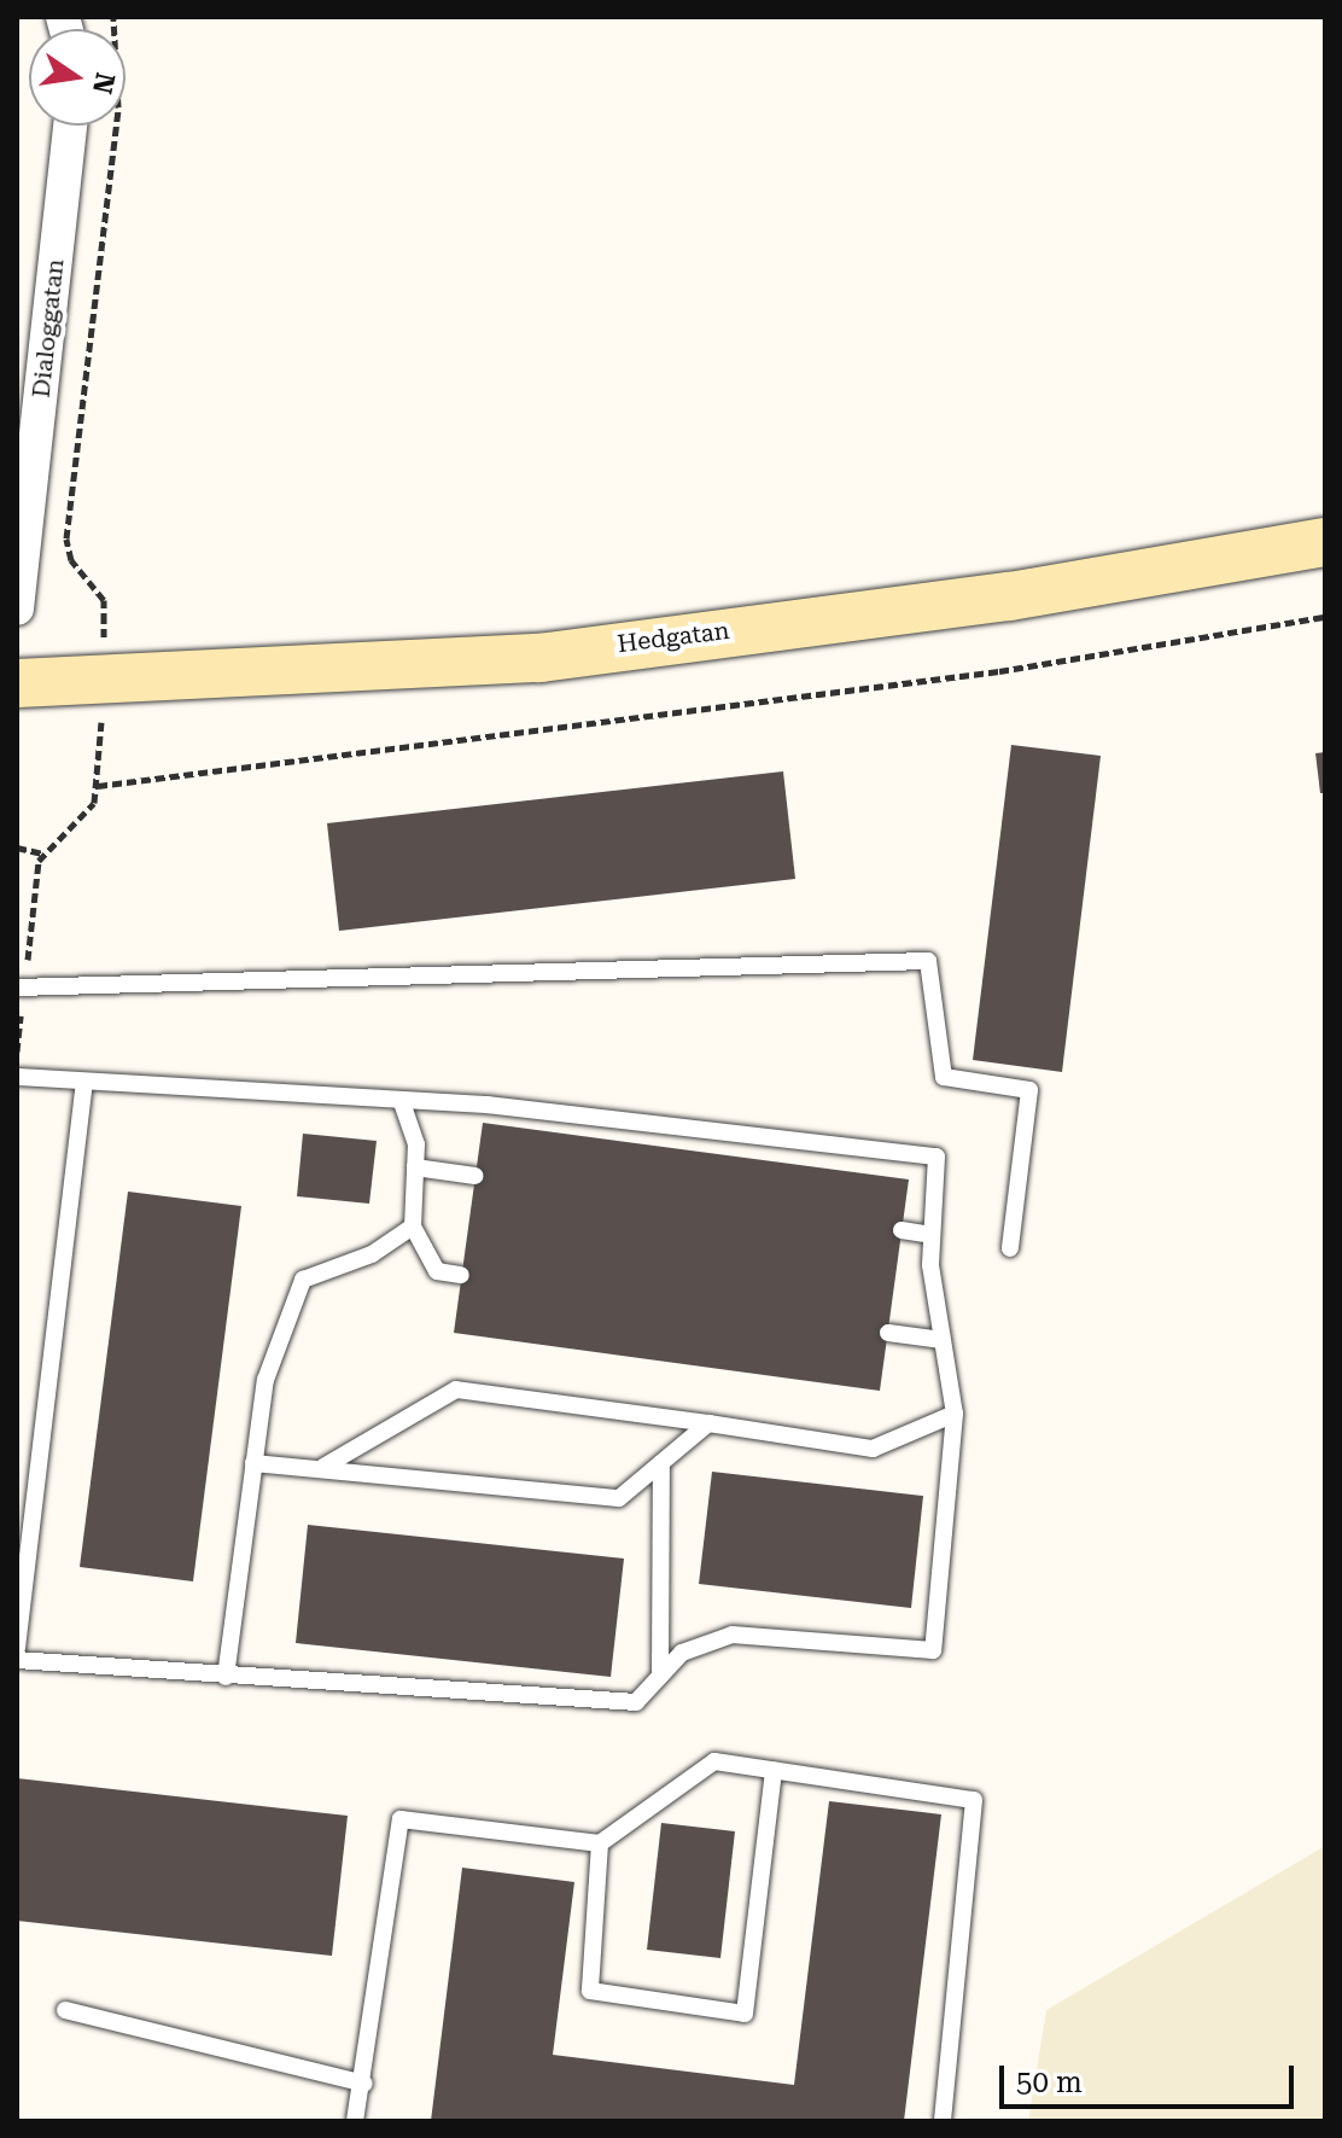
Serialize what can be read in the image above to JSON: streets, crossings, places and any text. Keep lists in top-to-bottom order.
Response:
{
  "streets": {
    "street": ["Dialoggatan", "Hedgatan"]
  },
  "scale_bar": "50 m",
  "north": "right"
}
